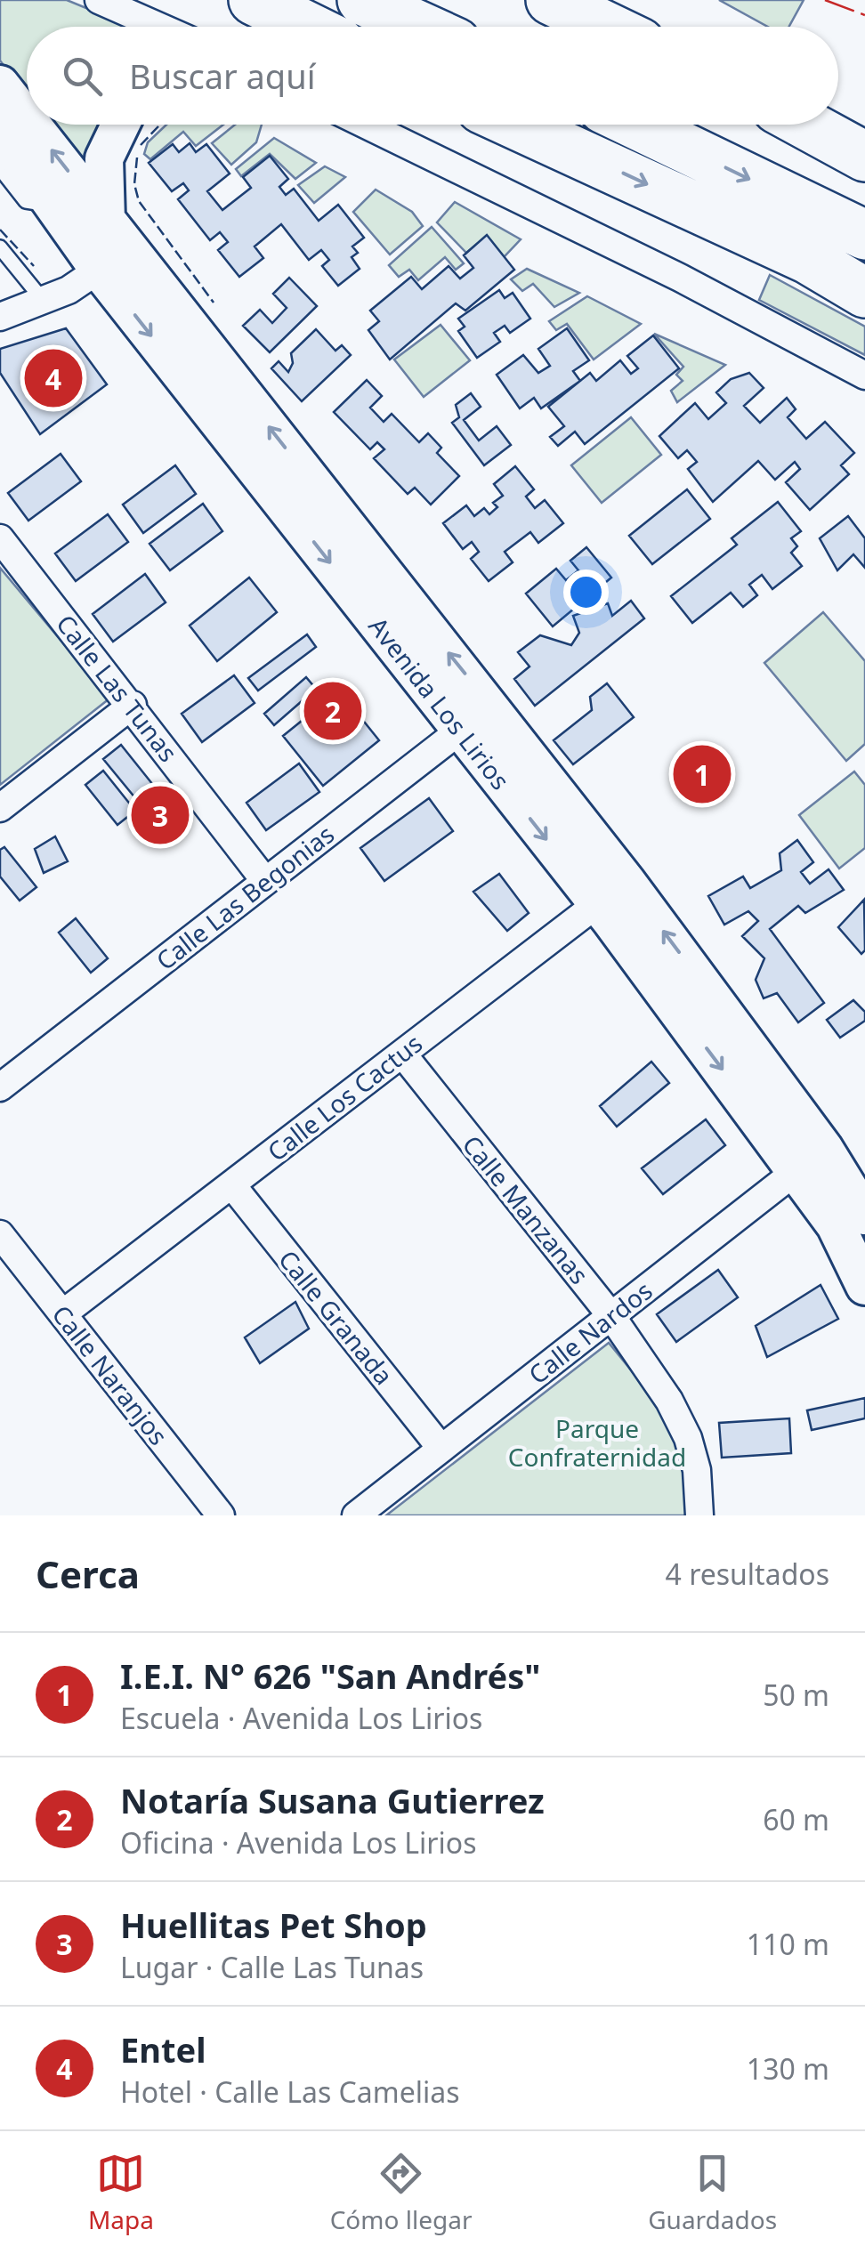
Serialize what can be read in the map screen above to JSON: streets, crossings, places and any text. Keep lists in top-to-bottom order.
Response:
{
  "streets": {
    "main road": ["Avenida Los Lirios"],
    "street": [
      "Calle Las Tunas",
      "Calle Las Begonias",
      "Calle Los Cactus",
      "Calle Manzanas",
      "Calle Granada",
      "Calle Nardos",
      "Calle Naranjos"
    ]
  },
  "crossings": [
    ["Calle Las Tunas", "Calle Las Begonias"],
    ["Avenida Los Lirios", "Calle Las Begonias"],
    ["Avenida Los Lirios", "Calle Los Cactus"],
    ["Avenida Los Lirios", "Calle Nardos"],
    ["Calle Los Cactus", "Calle Manzanas"],
    ["Calle Los Cactus", "Calle Granada"],
    ["Calle Los Cactus", "Calle Naranjos"],
    ["Calle Manzanas", "Calle Nardos"],
    ["Calle Granada", "Calle Nardos"]
  ],
  "parks": ["Parque Confraternidad"],
  "page": {
    "search": "Buscar aquí",
    "pins": [
      "4",
      "2",
      "1",
      "3"
    ],
    "heading": ["Cerca", "4 resultados"],
    "list": [
      {
        "mark": "1",
        "name": "I.E.I. N° 626 \"San Andrés\"",
        "note": "Escuela · Avenida Los Lirios",
        "value": "50 m"
      },
      {
        "mark": "2",
        "name": "Notaría Susana Gutierrez",
        "note": "Oficina · Avenida Los Lirios",
        "value": "60 m"
      },
      {
        "mark": "3",
        "name": "Huellitas Pet Shop",
        "note": "Lugar · Calle Las Tunas",
        "value": "110 m"
      },
      {
        "mark": "4",
        "name": "Entel",
        "note": "Hotel · Calle Las Camelias",
        "value": "130 m"
      }
    ],
    "nav": ["Mapa", "Cómo llegar", "Guardados"]
  }
}
